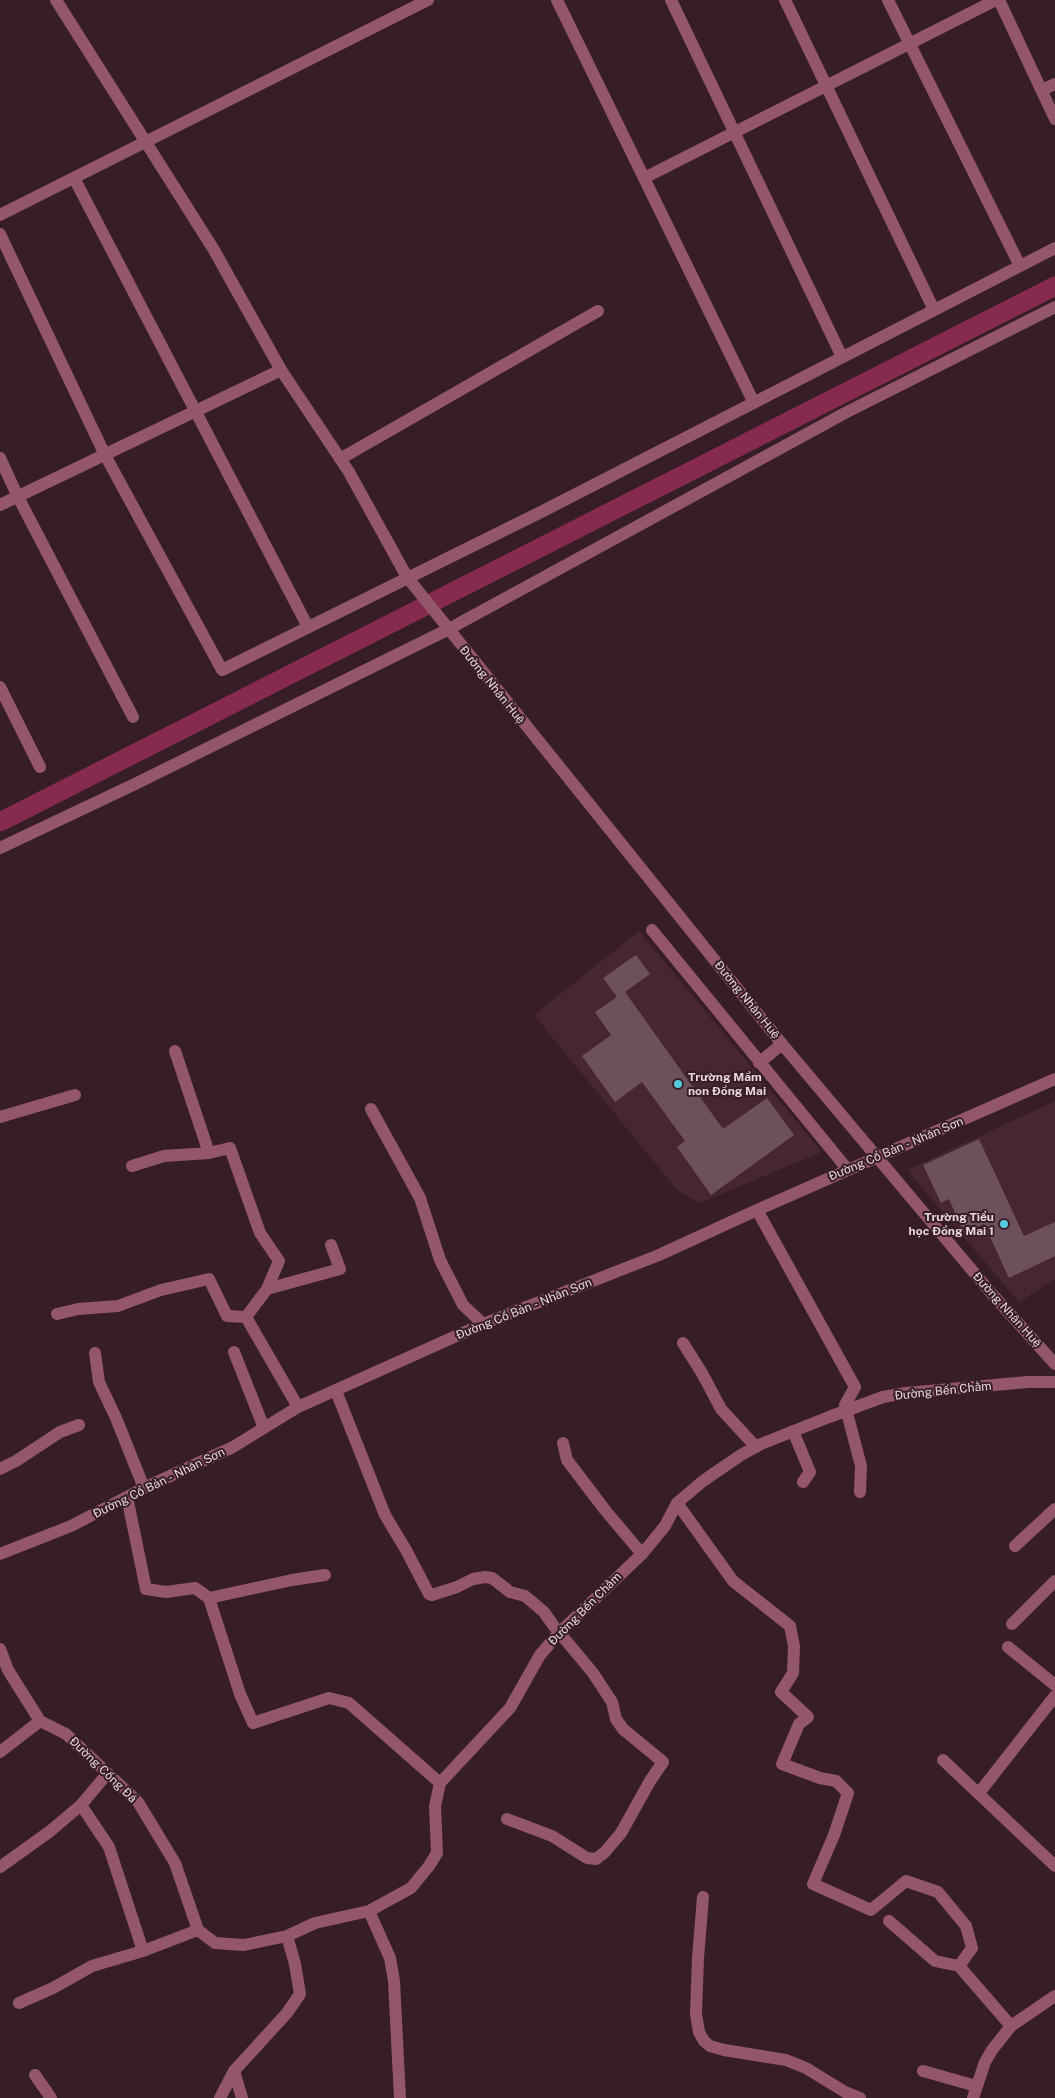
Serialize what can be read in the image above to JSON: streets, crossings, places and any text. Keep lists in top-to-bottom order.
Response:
{
  "streets": {
    "street": [
      "Đường Nhân Huệ",
      "Đường Cổ Bản - Nhân Sơn",
      "Đường Bến Chằm",
      "Đường Cống Đá"
    ]
  },
  "crossings": [
    ["Đường Nhân Huệ", "Đường Cổ Bản - Nhân Sơn"]
  ],
  "places": ["Trường Mầm non Đồng Mai", "Trường Tiểu học Đồng Mai 1"]
}
